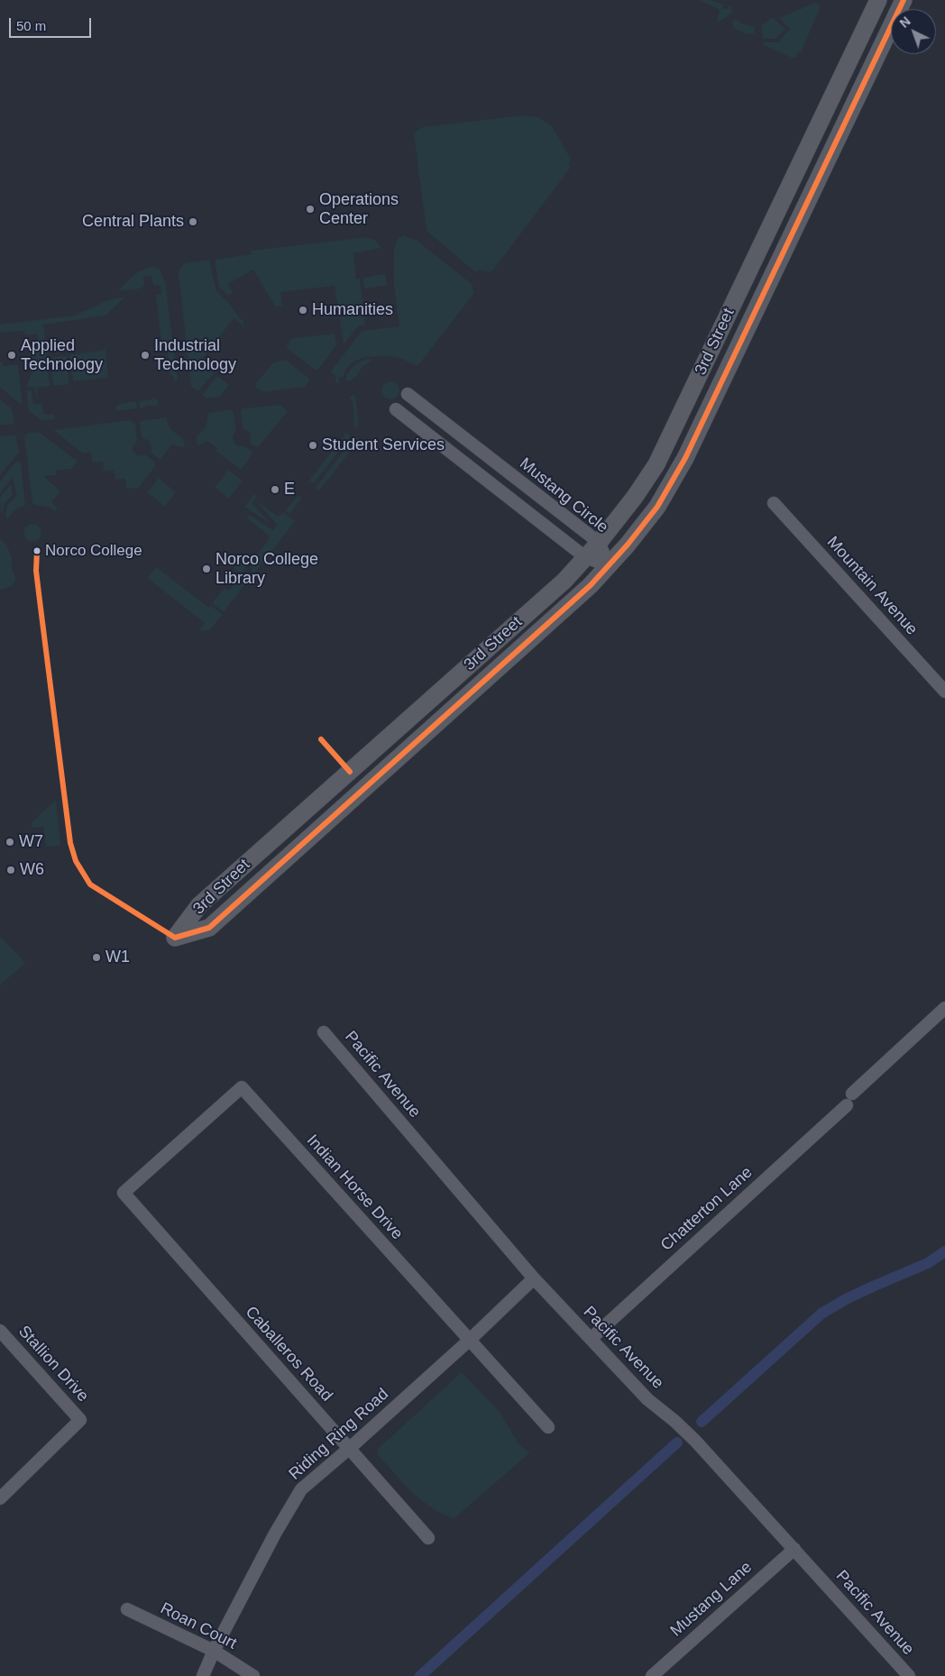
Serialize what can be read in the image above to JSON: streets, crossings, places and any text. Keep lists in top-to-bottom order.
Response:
{
  "streets": {
    "street": [
      "3rd Street",
      "Mustang Circle",
      "Mountain Avenue",
      "Pacific Avenue",
      "Indian Horse Drive",
      "Chatterton Lane",
      "Caballeros Road",
      "Stallion Drive",
      "Riding Ring Road",
      "Mustang Lane",
      "Roan Court"
    ]
  },
  "crossings": [
    ["3rd Street", "Mustang Circle"],
    ["Pacific Avenue", "Chatterton Lane"],
    ["Pacific Avenue", "Riding Ring Road"],
    ["Pacific Avenue", "Mustang Lane"],
    ["Indian Horse Drive", "Caballeros Road"],
    ["Indian Horse Drive", "Riding Ring Road"],
    ["Caballeros Road", "Riding Ring Road"],
    ["Riding Ring Road", "Roan Court"]
  ],
  "places": [
    "Operations Center",
    "Central Plants",
    "Humanities",
    "Applied Technology",
    "Industrial Technology",
    "Student Services",
    "E",
    "Norco College",
    "Norco College Library",
    "W7",
    "W6",
    "W1"
  ],
  "scale_bar": "50 m",
  "north": "top left"
}
